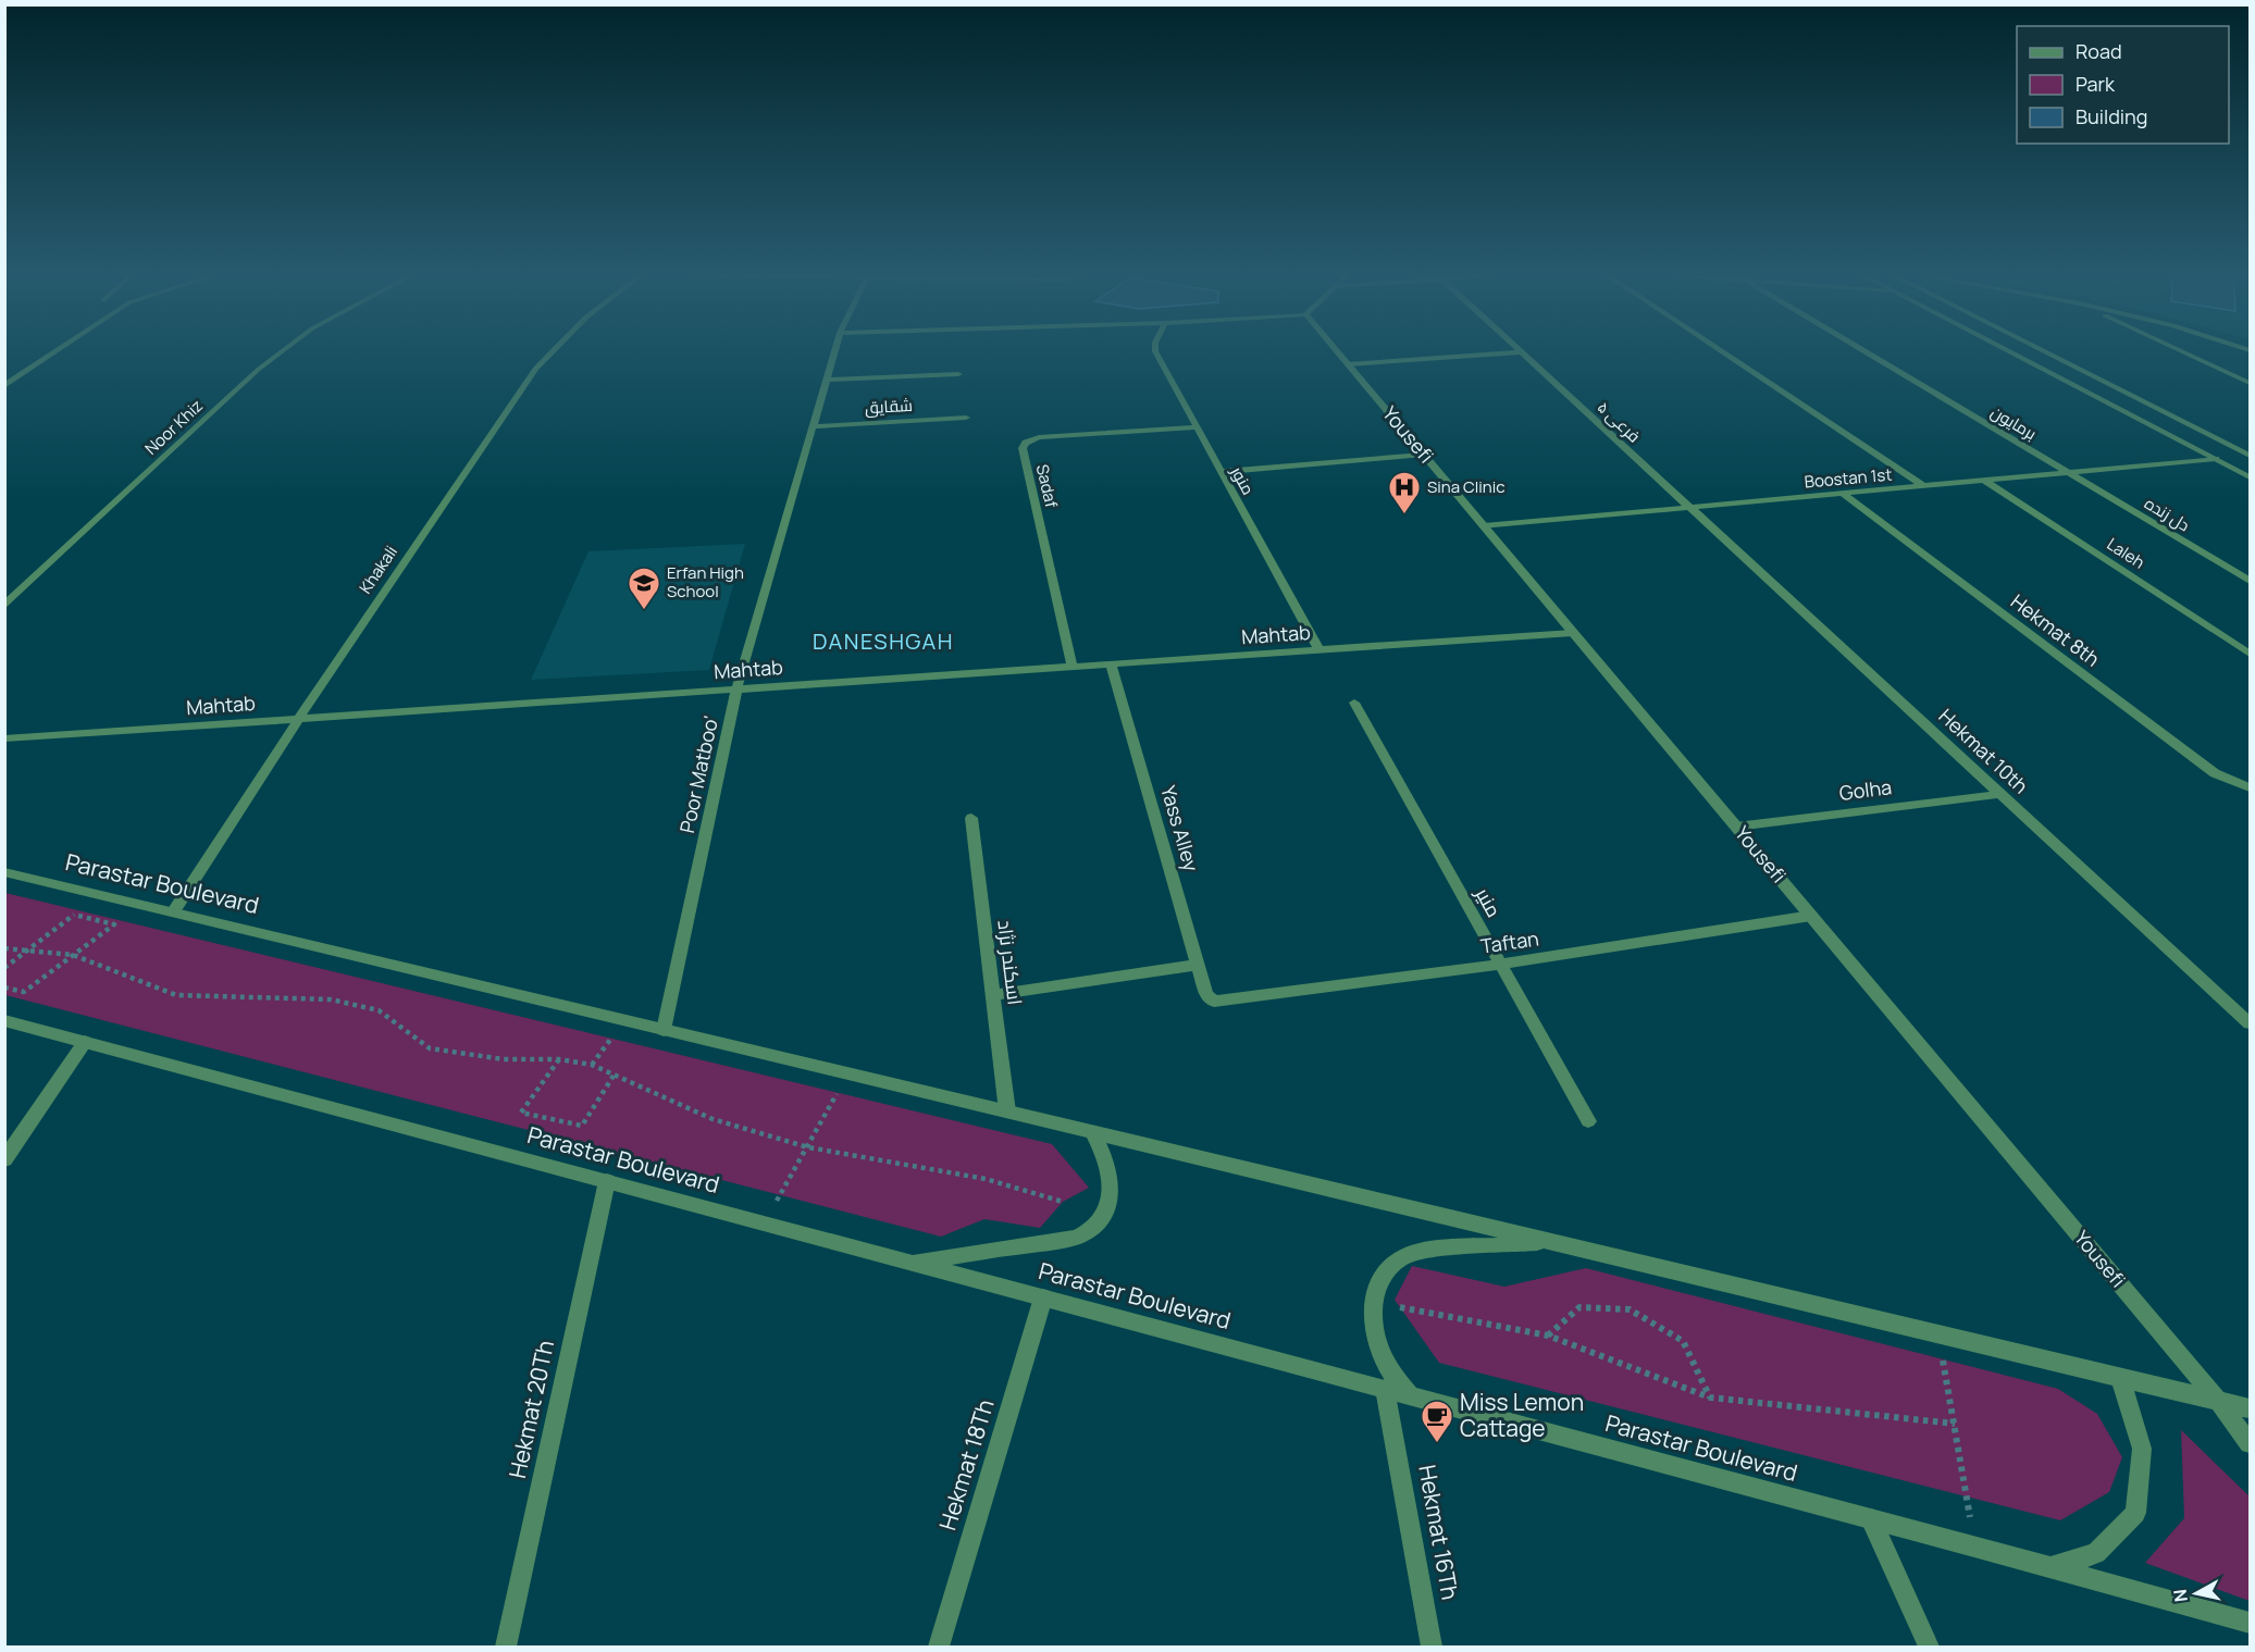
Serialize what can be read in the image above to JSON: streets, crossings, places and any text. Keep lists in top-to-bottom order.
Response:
{
  "streets": {
    "street": [
      "شقایق",
      "فرعی ۵",
      "برمایون",
      "Noor Khiz",
      "Yousefi",
      "Boostan 1st",
      "منور",
      "Sadaf",
      "دل زنده",
      "Laleh",
      "Khakali",
      "Hekmat 8th",
      "Mahtab",
      "Hekmat 10th",
      "Poor Matboo'",
      "Golha",
      "Yass Alley",
      "Parastar Boulevard",
      "منیر",
      "Taftan",
      "اسکندر نژاد",
      "Hekmat 20Th",
      "Hekmat 18Th",
      "Hekmat 16Th"
    ]
  },
  "crossings": [
    ["شقایق", "Poor Matboo'"],
    ["فرعی ۵", "Boostan 1st"],
    ["فرعی ۵", "Hekmat 10th"],
    ["برمایون", "Boostan 1st"],
    ["برمایون", "دل زنده"],
    ["Yousefi", "Boostan 1st"],
    ["Yousefi", "Mahtab"],
    ["Yousefi", "Golha"],
    ["Yousefi", "Parastar Boulevard"],
    ["Yousefi", "Taftan"],
    ["Boostan 1st", "دل زنده"],
    ["Boostan 1st", "Laleh"],
    ["Boostan 1st", "Hekmat 8th"],
    ["Boostan 1st", "Hekmat 10th"],
    ["منور", "Sadaf"],
    ["منور", "Mahtab"],
    ["Sadaf", "Mahtab"],
    ["Khakali", "Mahtab"],
    ["Khakali", "Parastar Boulevard"],
    ["Mahtab", "Poor Matboo'"],
    ["Mahtab", "Yass Alley"],
    ["Hekmat 10th", "Golha"],
    ["Poor Matboo'", "Parastar Boulevard"],
    ["Yass Alley", "Taftan"],
    ["Parastar Boulevard", "اسکندر نژاد"],
    ["Parastar Boulevard", "Hekmat 20Th"],
    ["Parastar Boulevard", "Hekmat 18Th"],
    ["Parastar Boulevard", "Hekmat 16Th"],
    ["منیر", "Taftan"]
  ],
  "districts": ["DANESHGAH"],
  "places": {
    "hospital": ["Sina Clinic"],
    "school or university": ["Erfan High School"],
    "cafe": ["Miss Lemon Cattage"]
  },
  "legend": ["Road", "Park", "Building"],
  "north": "left"
}
